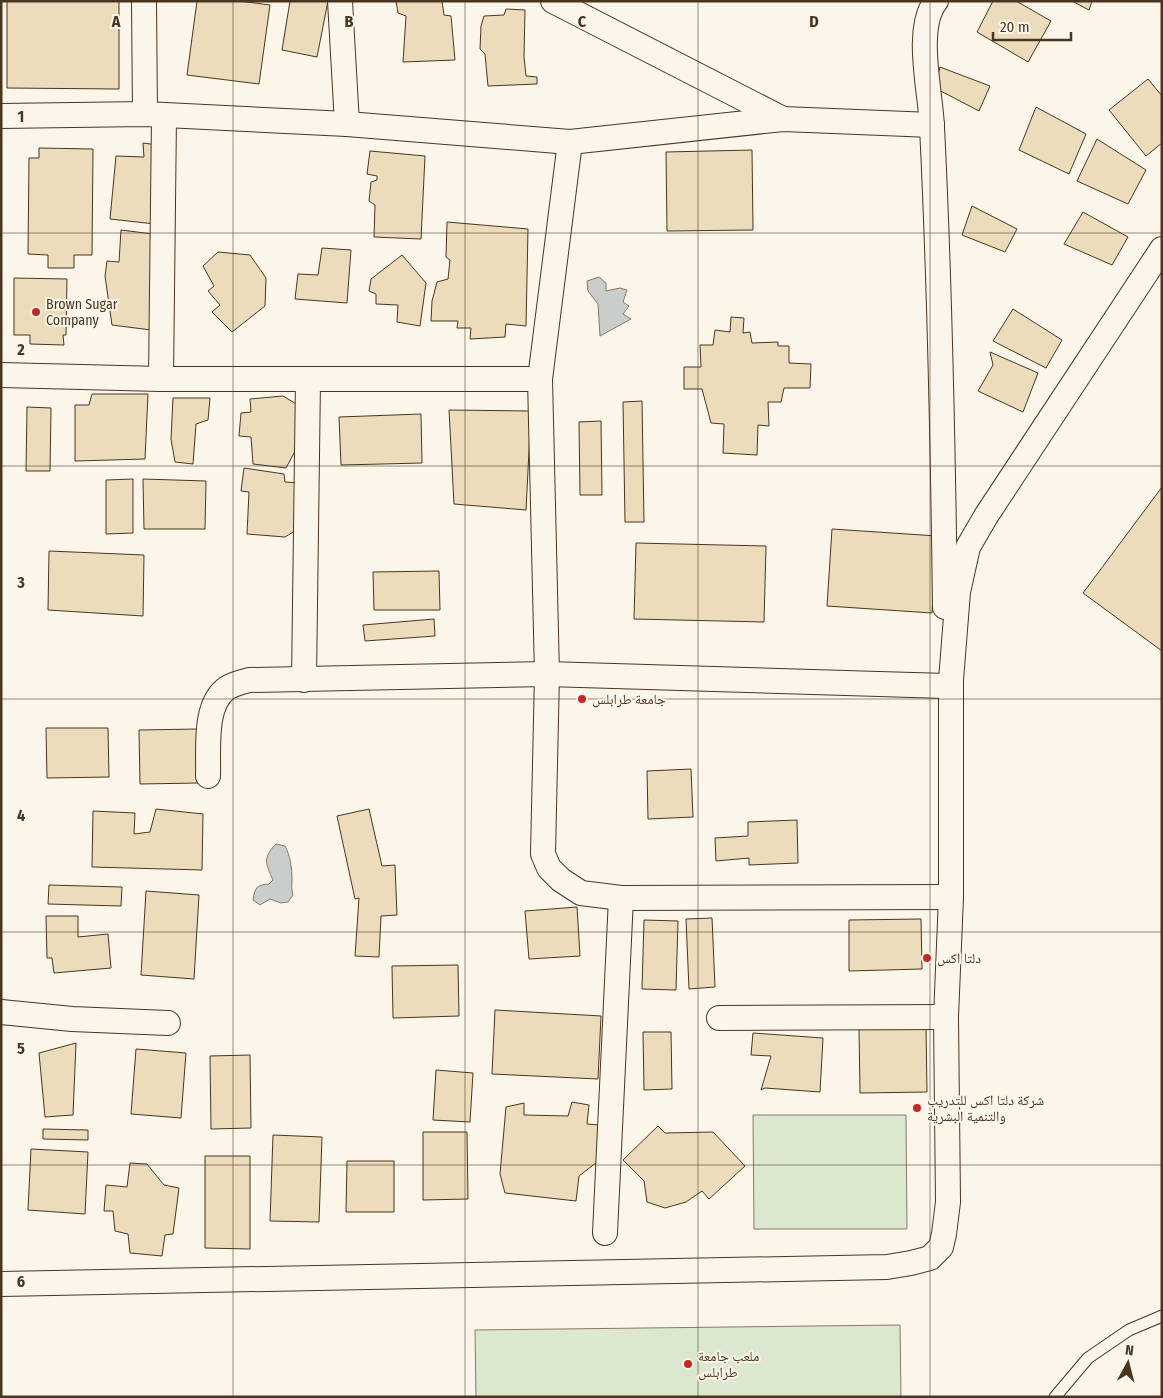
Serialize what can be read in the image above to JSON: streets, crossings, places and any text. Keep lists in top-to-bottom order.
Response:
{
  "places": [
    "Brown Sugar Company",
    "جامعة طرابلس",
    "دلتا اكس",
    "شركة دلتا اكس للتدريب والتنمية البشرية",
    "ملعب جامعة طرابلس"
  ],
  "scale_bar": "20 m",
  "north": "top",
  "grid": {
    "columns": [
      "A",
      "B",
      "C",
      "D"
    ],
    "rows": [
      "1",
      "2",
      "3",
      "4",
      "5",
      "6"
    ]
  }
}
